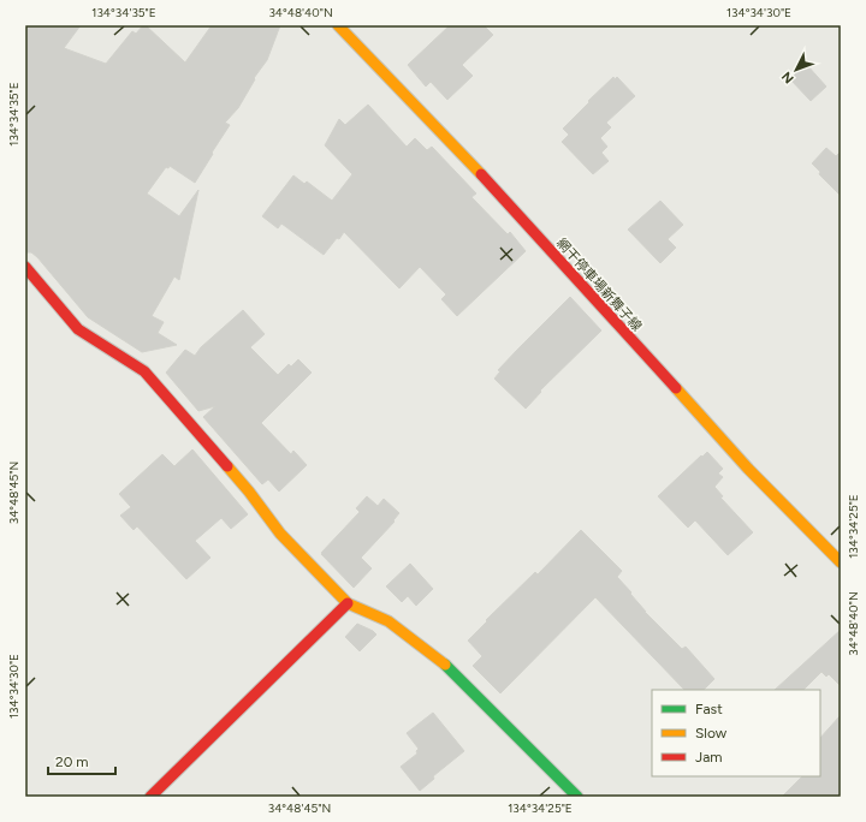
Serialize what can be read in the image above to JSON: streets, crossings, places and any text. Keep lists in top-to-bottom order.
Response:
{
  "streets": {
    "street": ["網干停車場新舞子線"]
  },
  "legend": ["Fast", "Slow", "Jam"],
  "scale_bar": "20 m",
  "north": "bottom left",
  "coordinates": [
    "134°34'35\"E",
    "34°48'40\"N",
    "134°34'30\"E",
    "34°48'45\"N",
    "134°34'25\"E"
  ]
}
